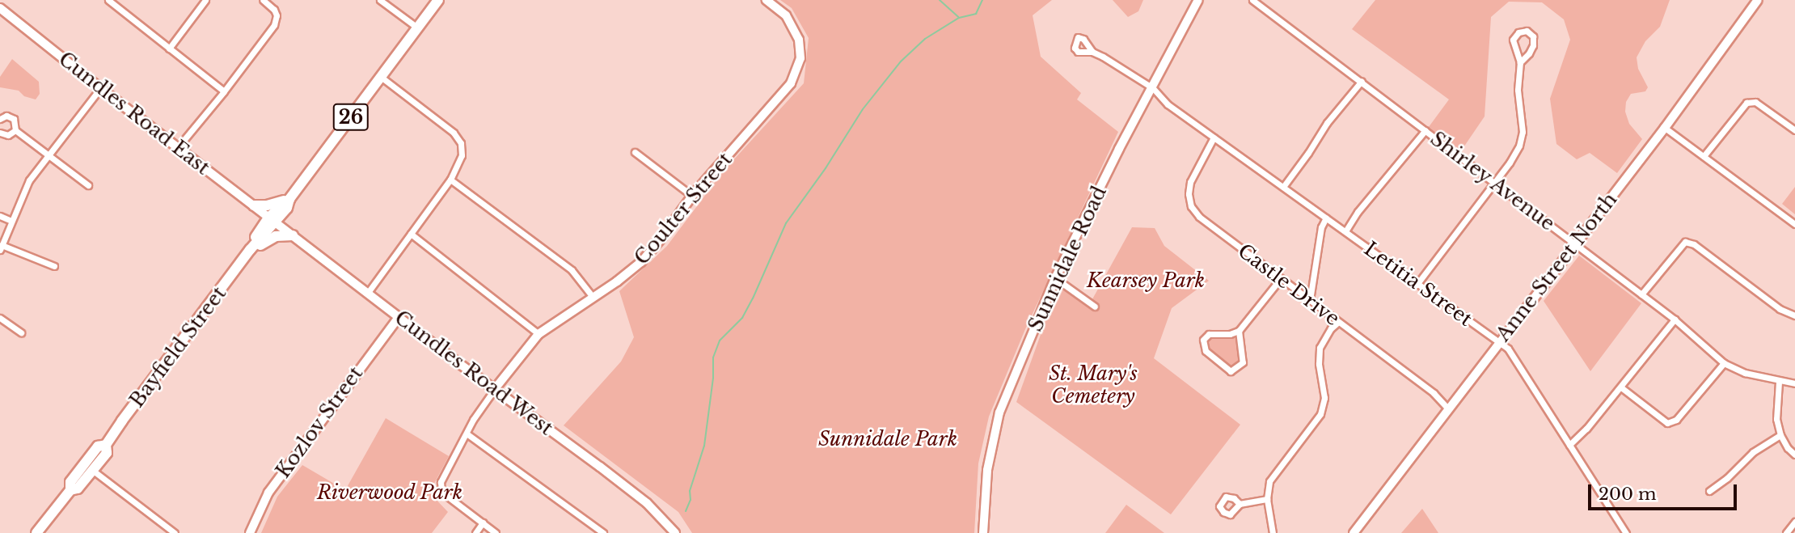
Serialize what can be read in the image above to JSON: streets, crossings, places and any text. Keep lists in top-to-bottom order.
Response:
{
  "streets": {
    "main road": ["26", "Bayfield Street"],
    "street": [
      "Cundles Road East",
      "Shirley Avenue",
      "Coulter Street",
      "Sunnidale Road",
      "Anne Street North",
      "Letitia Street",
      "Castle Drive",
      "Cundles Road West",
      "Kozlov Street"
    ]
  },
  "crossings": [
    ["Cundles Road East", "Bayfield Street"],
    ["Cundles Road East", "Cundles Road West"],
    ["Shirley Avenue", "Anne Street North"],
    ["Coulter Street", "Cundles Road West"],
    ["Sunnidale Road", "Letitia Street"],
    ["Anne Street North", "Letitia Street"],
    ["Anne Street North", "Castle Drive"],
    ["Letitia Street", "Castle Drive"],
    ["Bayfield Street", "Cundles Road West"],
    ["Cundles Road West", "Kozlov Street"]
  ],
  "parks": [
    "Kearsey Park",
    "St. Mary's Cemetery",
    "Sunnidale Park",
    "Riverwood Park"
  ],
  "scale_bar": "200 m"
}
